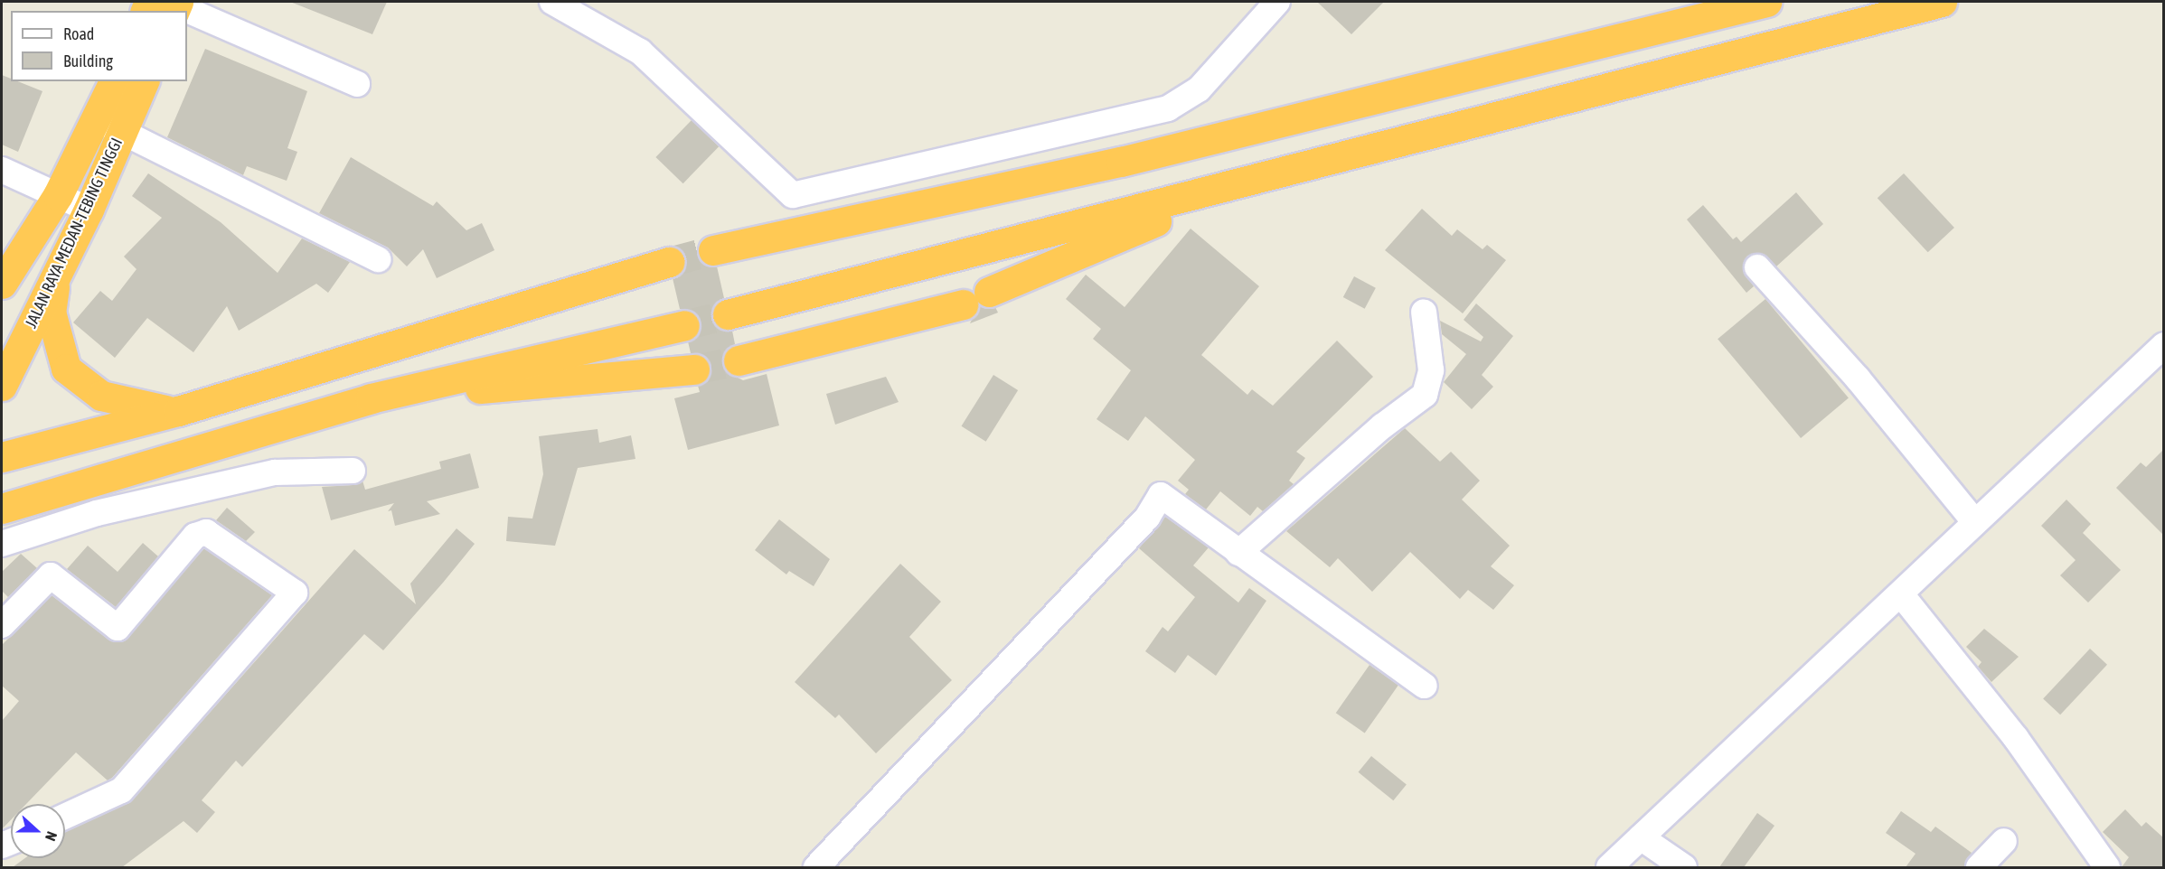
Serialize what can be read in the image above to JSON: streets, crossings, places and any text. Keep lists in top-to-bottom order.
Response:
{
  "streets": {
    "highway": ["JALAN RAYA MEDAN-TEBING TINGGI"]
  },
  "legend": ["Road", "Building"],
  "north": "right"
}
